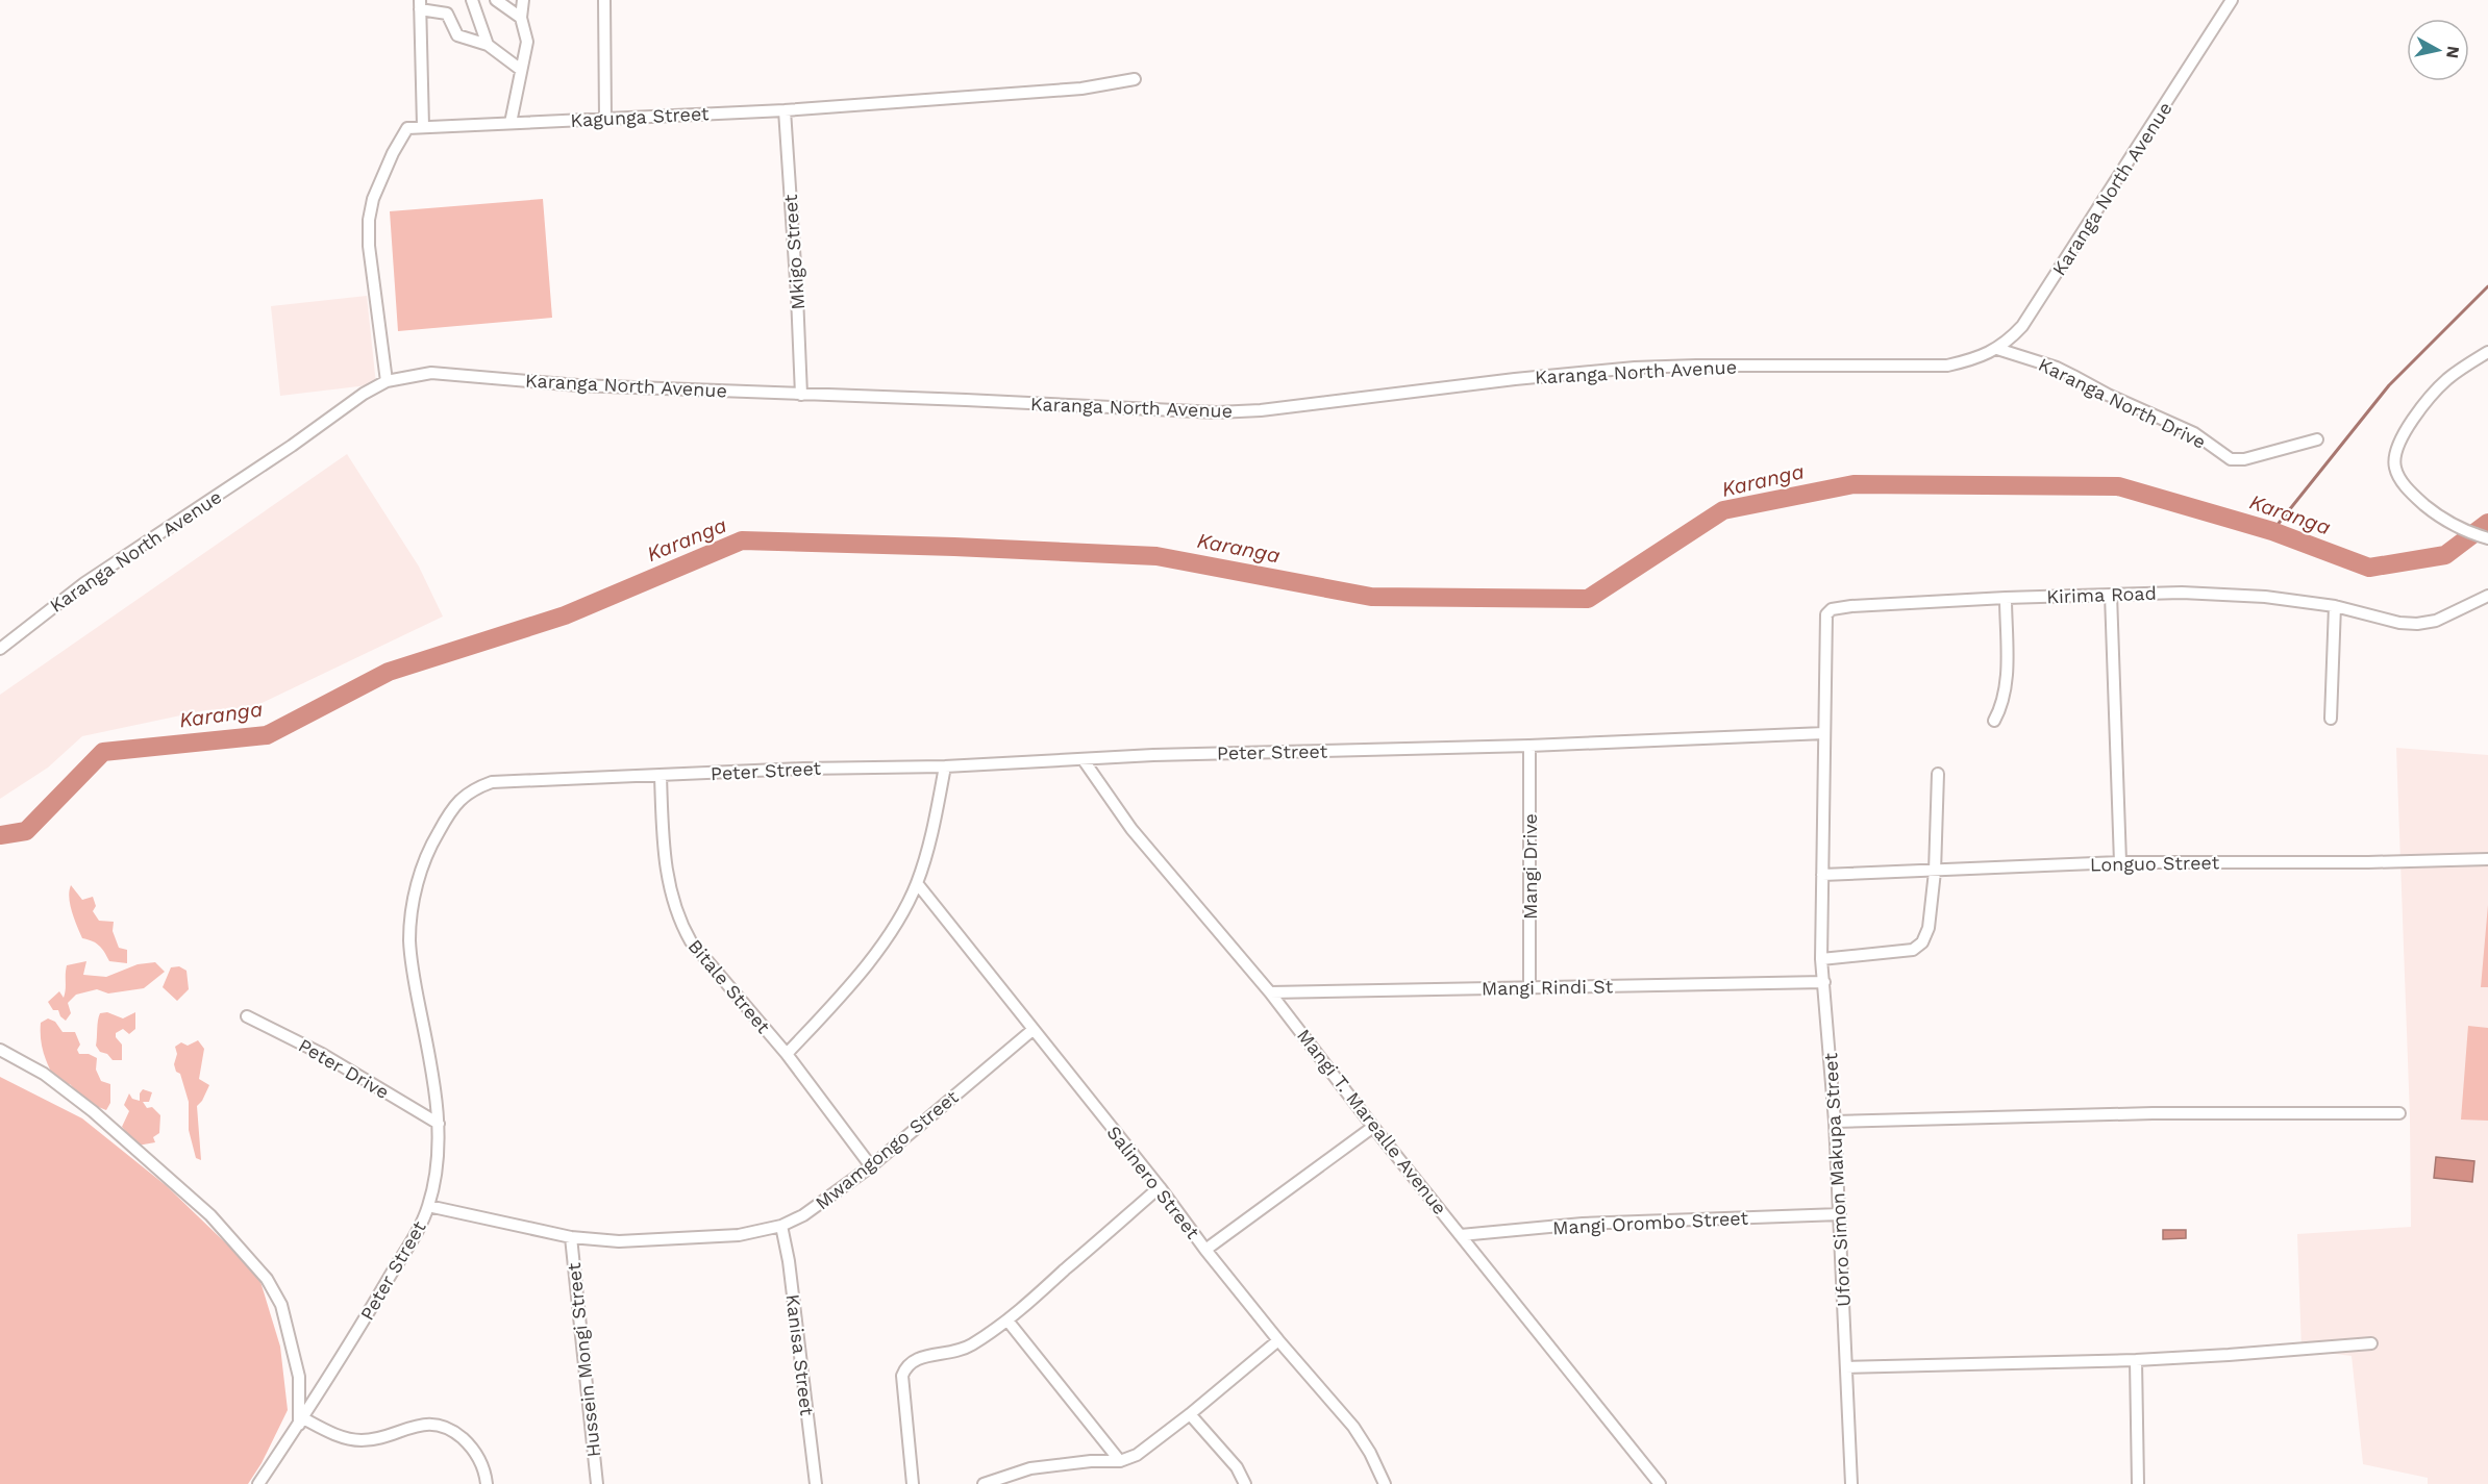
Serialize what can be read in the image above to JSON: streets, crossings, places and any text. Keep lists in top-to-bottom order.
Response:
{
  "streets": {
    "street": [
      "Kagunga Street",
      "Karanga North Avenue",
      "Mkigo Street",
      "Karanga North Drive",
      "Kirima Road",
      "Peter Street",
      "Longuo Street",
      "Mangi Drive",
      "Bitale Street",
      "Mangi Rindi St",
      "Peter Drive",
      "Mangi T. Marealle Avenue",
      "Mwamgongo Street",
      "Uforo Simon Makupa Street",
      "Salinero Street",
      "Mangi Orombo Street",
      "Kanisa Street",
      "Hussein Mongi Street"
    ]
  },
  "crossings": [
    ["Kagunga Street", "Karanga North Avenue"],
    ["Kagunga Street", "Mkigo Street"],
    ["Karanga North Avenue", "Mkigo Street"],
    ["Karanga North Avenue", "Karanga North Drive"],
    ["Kirima Road", "Peter Street"],
    ["Kirima Road", "Uforo Simon Makupa Street"],
    ["Peter Street", "Mangi Drive"],
    ["Peter Street", "Bitale Street"],
    ["Peter Street", "Peter Drive"],
    ["Peter Street", "Mangi T. Marealle Avenue"],
    ["Peter Street", "Mwamgongo Street"],
    ["Peter Street", "Uforo Simon Makupa Street"],
    ["Longuo Street", "Uforo Simon Makupa Street"],
    ["Mangi Drive", "Mangi Rindi St"],
    ["Bitale Street", "Mwamgongo Street"],
    ["Mangi Rindi St", "Mangi T. Marealle Avenue"],
    ["Mangi Rindi St", "Uforo Simon Makupa Street"],
    ["Mangi T. Marealle Avenue", "Mangi Orombo Street"],
    ["Mwamgongo Street", "Salinero Street"],
    ["Mwamgongo Street", "Kanisa Street"],
    ["Mwamgongo Street", "Hussein Mongi Street"],
    ["Uforo Simon Makupa Street", "Mangi Orombo Street"]
  ],
  "water": ["Karanga"],
  "north": "right"
}
